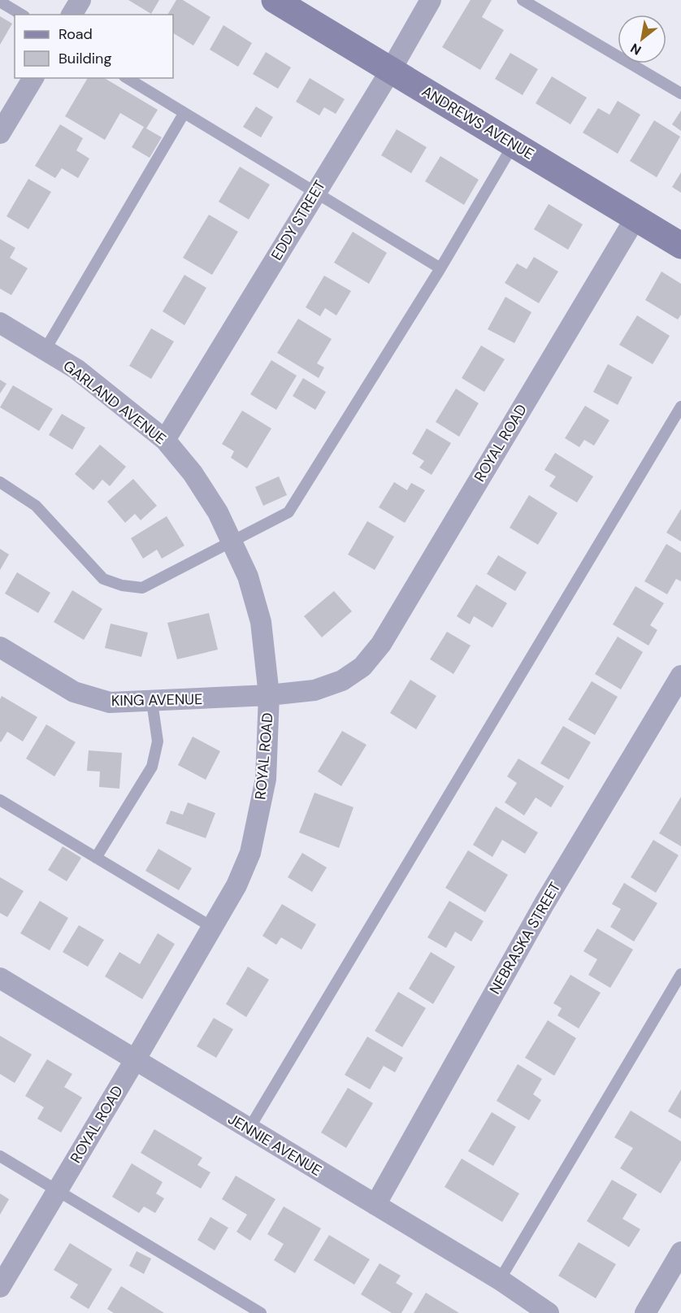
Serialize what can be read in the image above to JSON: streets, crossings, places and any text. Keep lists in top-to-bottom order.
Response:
{
  "streets": {
    "street": [
      "ANDREWS AVENUE",
      "EDDY STREET",
      "GARLAND AVENUE",
      "ROYAL ROAD",
      "KING AVENUE",
      "NEBRASKA STREET",
      "JENNIE AVENUE"
    ]
  },
  "crossings": [
    ["ANDREWS AVENUE", "EDDY STREET"],
    ["ANDREWS AVENUE", "ROYAL ROAD"],
    ["EDDY STREET", "GARLAND AVENUE"],
    ["GARLAND AVENUE", "ROYAL ROAD"],
    ["GARLAND AVENUE", "KING AVENUE"],
    ["ROYAL ROAD", "KING AVENUE"],
    ["ROYAL ROAD", "JENNIE AVENUE"],
    ["NEBRASKA STREET", "JENNIE AVENUE"]
  ],
  "legend": ["Road", "Building"],
  "north": "bottom left"
}
